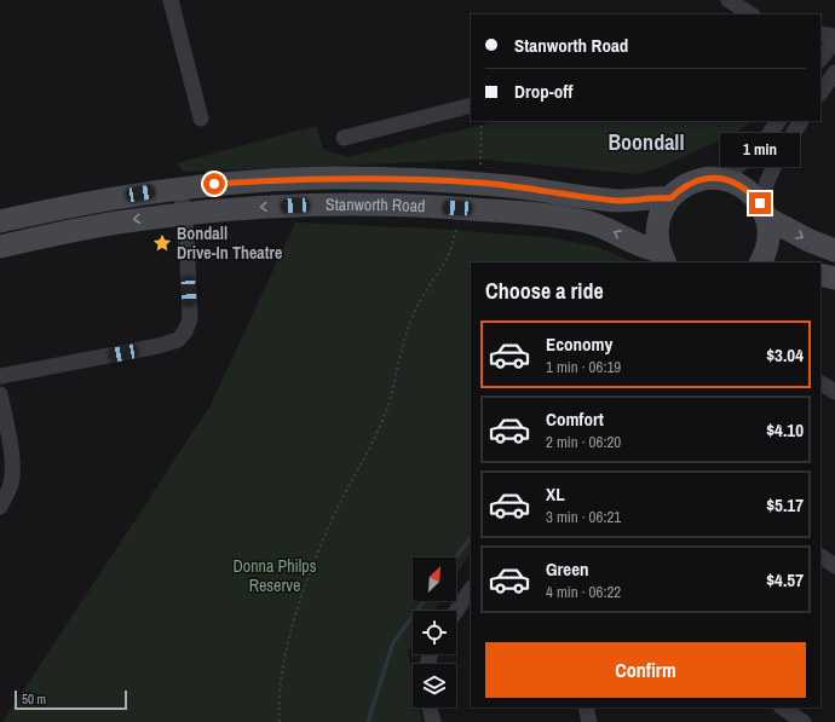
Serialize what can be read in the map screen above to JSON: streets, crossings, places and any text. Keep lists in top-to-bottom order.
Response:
{
  "streets": {
    "main road": ["Stanworth Road"]
  },
  "districts": ["Boondall"],
  "parks": ["Donna Philps Reserve"],
  "places": {
    "place": ["Bondall Drive-In Theatre"]
  },
  "scale_bar": "50 m",
  "north": "top right",
  "page": {
    "banner": ["Stanworth Road", "Drop-off"],
    "bubble": "1 min",
    "heading": "Choose a ride",
    "list": [
      {
        "name": "Economy",
        "note": "1 min · 06:19",
        "value": "$3.04"
      },
      {
        "name": "Comfort",
        "note": "2 min · 06:20",
        "value": "$4.10"
      },
      {
        "name": "XL",
        "note": "3 min · 06:21",
        "value": "$5.17"
      },
      {
        "name": "Green",
        "note": "4 min · 06:22",
        "value": "$4.57"
      }
    ],
    "buttons": "Confirm",
    "scale": "50 m"
  }
}
